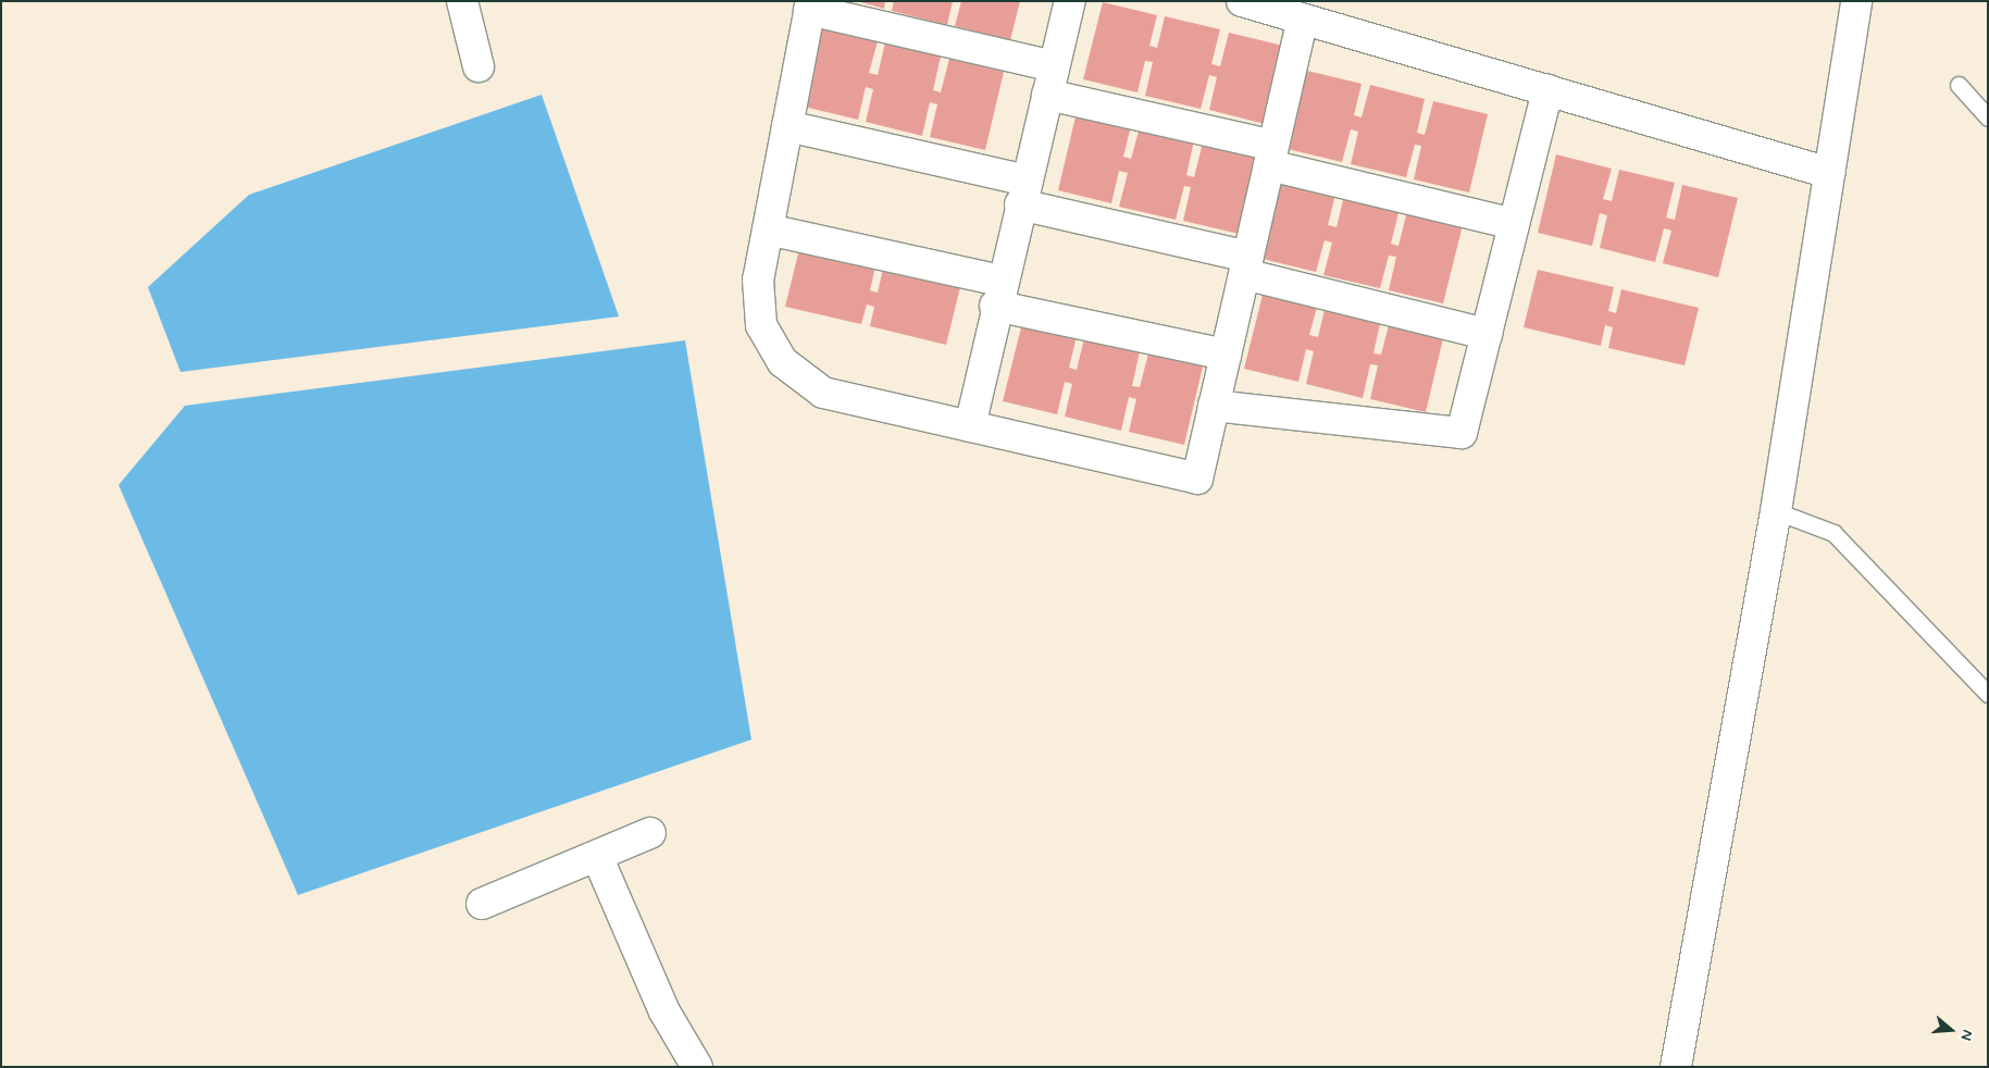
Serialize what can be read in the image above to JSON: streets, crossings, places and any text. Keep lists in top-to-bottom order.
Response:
{
  "north": "right"
}
